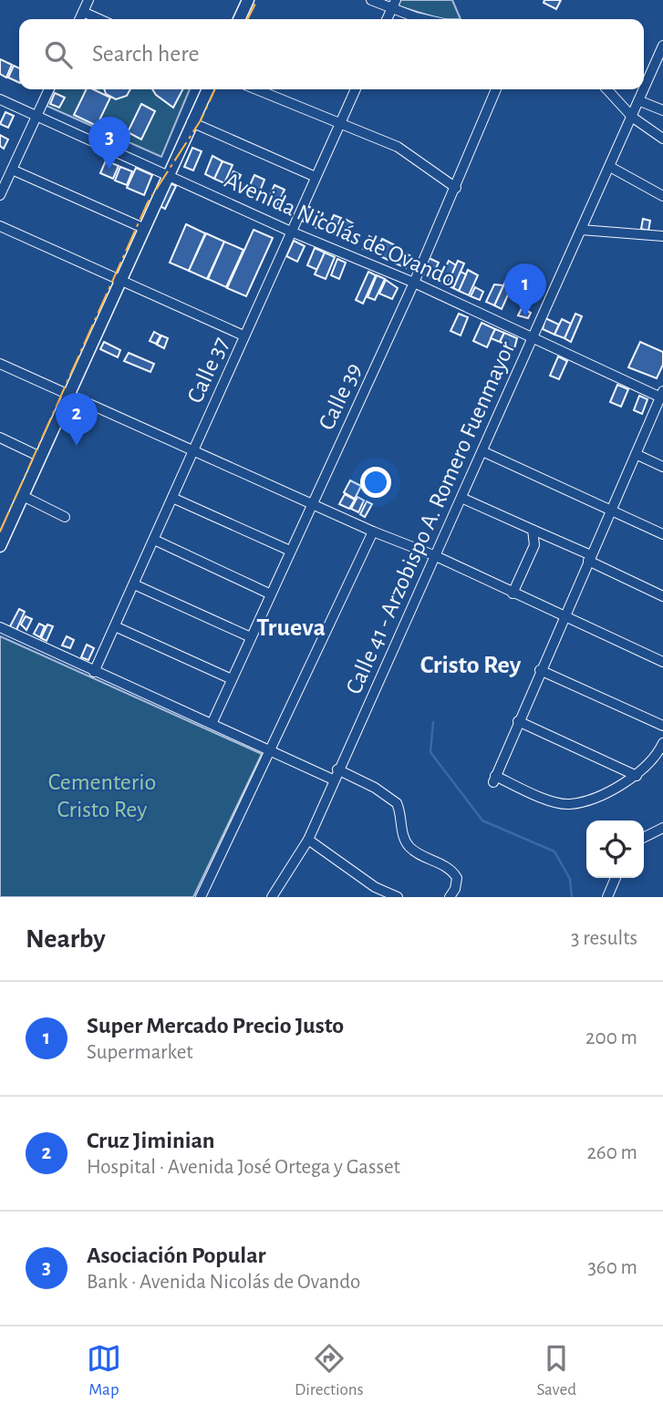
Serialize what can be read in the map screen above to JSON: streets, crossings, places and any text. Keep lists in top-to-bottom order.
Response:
{
  "streets": {
    "street": [
      "Avenida Nicolás de Ovando",
      "Calle 37",
      "Calle 39",
      "Calle 41 - Arzobispo A. Romero Fuenmayor"
    ]
  },
  "crossings": [
    ["Avenida Nicolás de Ovando", "Calle 37"],
    ["Avenida Nicolás de Ovando", "Calle 39"],
    ["Avenida Nicolás de Ovando", "Calle 41 - Arzobispo A. Romero Fuenmayor"]
  ],
  "districts": ["Trueva", "Cristo Rey"],
  "parks": ["Cementerio Cristo Rey"],
  "page": {
    "search": "Search here",
    "pins": ["3", "1", "2"],
    "heading": ["Nearby", "3 results"],
    "list": [
      {
        "mark": "1",
        "name": "Super Mercado Precio Justo",
        "note": "Supermarket",
        "value": "200 m"
      },
      {
        "mark": "2",
        "name": "Cruz Jiminian",
        "note": "Hospital · Avenida José Ortega y Gasset",
        "value": "260 m"
      },
      {
        "mark": "3",
        "name": "Asociación Popular",
        "note": "Bank · Avenida Nicolás de Ovando",
        "value": "360 m"
      }
    ],
    "nav": ["Map", "Directions", "Saved"]
  }
}
